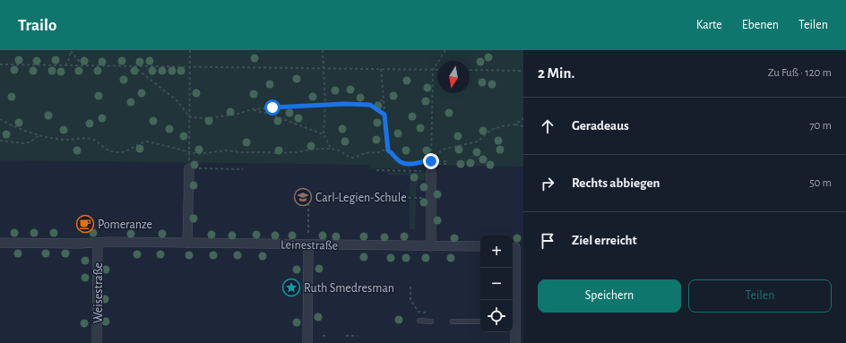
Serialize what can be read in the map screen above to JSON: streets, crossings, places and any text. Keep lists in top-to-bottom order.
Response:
{
  "streets": {
    "street": ["Leinestraße", "Weisestraße"]
  },
  "crossings": [
    ["Leinestraße", "Weisestraße"]
  ],
  "places": {
    "school or university": ["Carl-Legien-Schule"],
    "cafe": ["Pomeranze"],
    "place": ["Ruth Smedresman"]
  },
  "north": "bottom",
  "page": {
    "header": "Trailo",
    "nav": ["Karte", "Ebenen", "Teilen"],
    "heading": ["2 Min.", "Zu Fuß · 120 m"],
    "list": [
      ["Geradeaus", "70 m"],
      ["Rechts abbiegen", "50 m"],
      "Ziel erreicht"
    ],
    "map_buttons": ["+", "−"],
    "buttons": ["Speichern", "Teilen"]
  }
}
